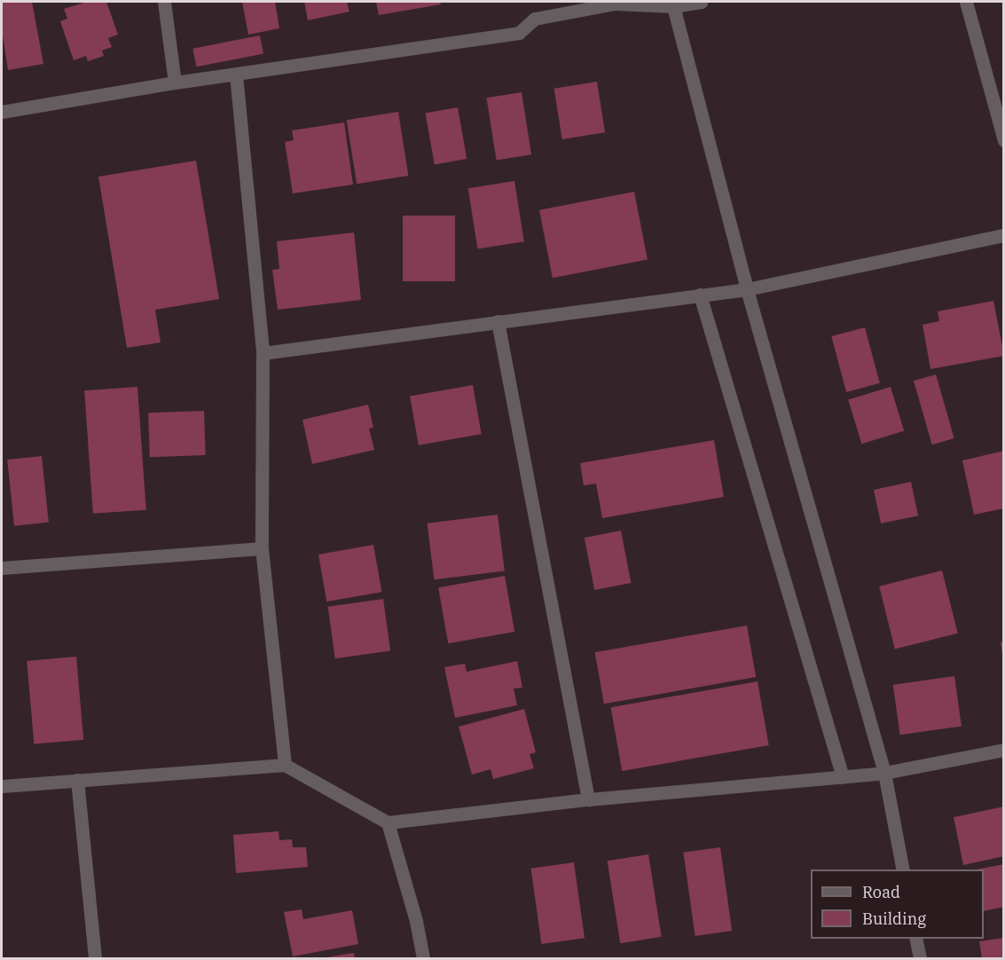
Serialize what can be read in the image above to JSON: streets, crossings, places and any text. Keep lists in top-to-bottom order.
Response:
{
  "legend": ["Road", "Building"]
}
